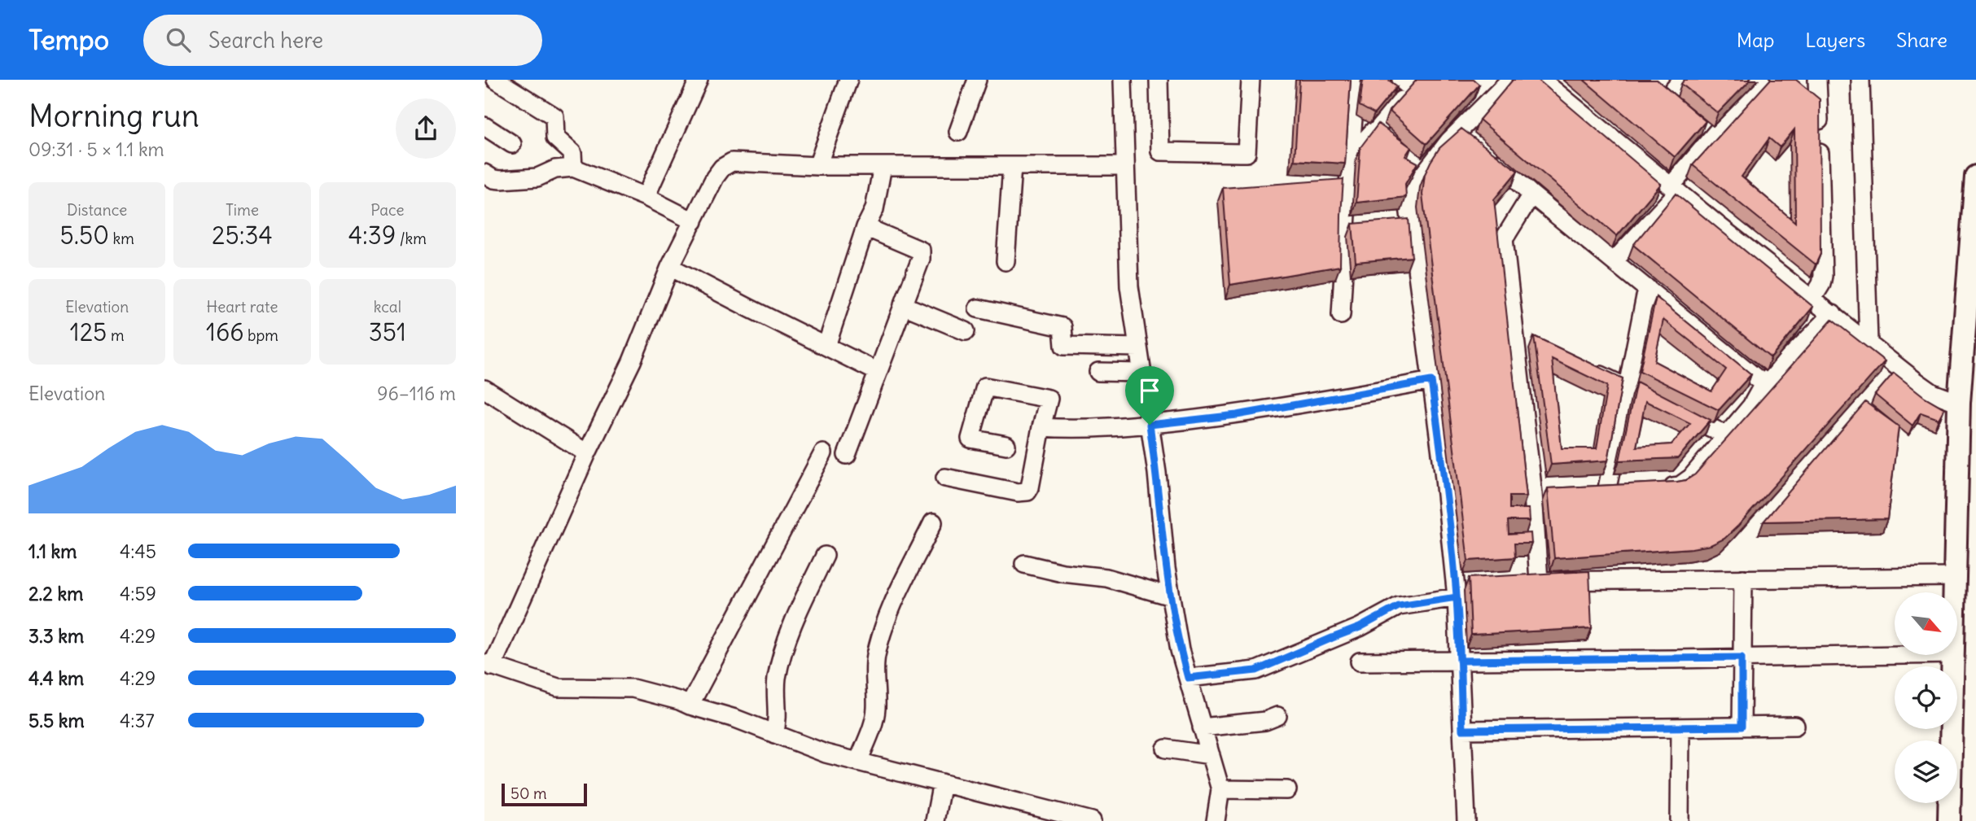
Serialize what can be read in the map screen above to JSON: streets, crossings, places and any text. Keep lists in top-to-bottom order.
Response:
{
  "scale_bar": "50 m",
  "north": "bottom right",
  "page": {
    "header": "Tempo",
    "search": "Search here",
    "nav": ["Map", "Layers", "Share"],
    "heading": ["Morning run", "09:31 · 5 × 1.1 km"],
    "stats": [
      ["Distance", "5.50 km"],
      ["Time", "25:34"],
      ["Pace", "4:39 /km"],
      ["Elevation", "125 m"],
      ["Heart rate", "166 bpm"],
      ["kcal", "351"]
    ],
    "chart": ["Elevation", "96–116 m"],
    "list": [
      {
        "name": "1.1 km",
        "note": "4:45"
      },
      {
        "name": "2.2 km",
        "note": "4:59"
      },
      {
        "name": "3.3 km",
        "note": "4:29"
      },
      {
        "name": "4.4 km",
        "note": "4:29"
      },
      {
        "name": "5.5 km",
        "note": "4:37"
      }
    ],
    "scale": "50 m"
  }
}
